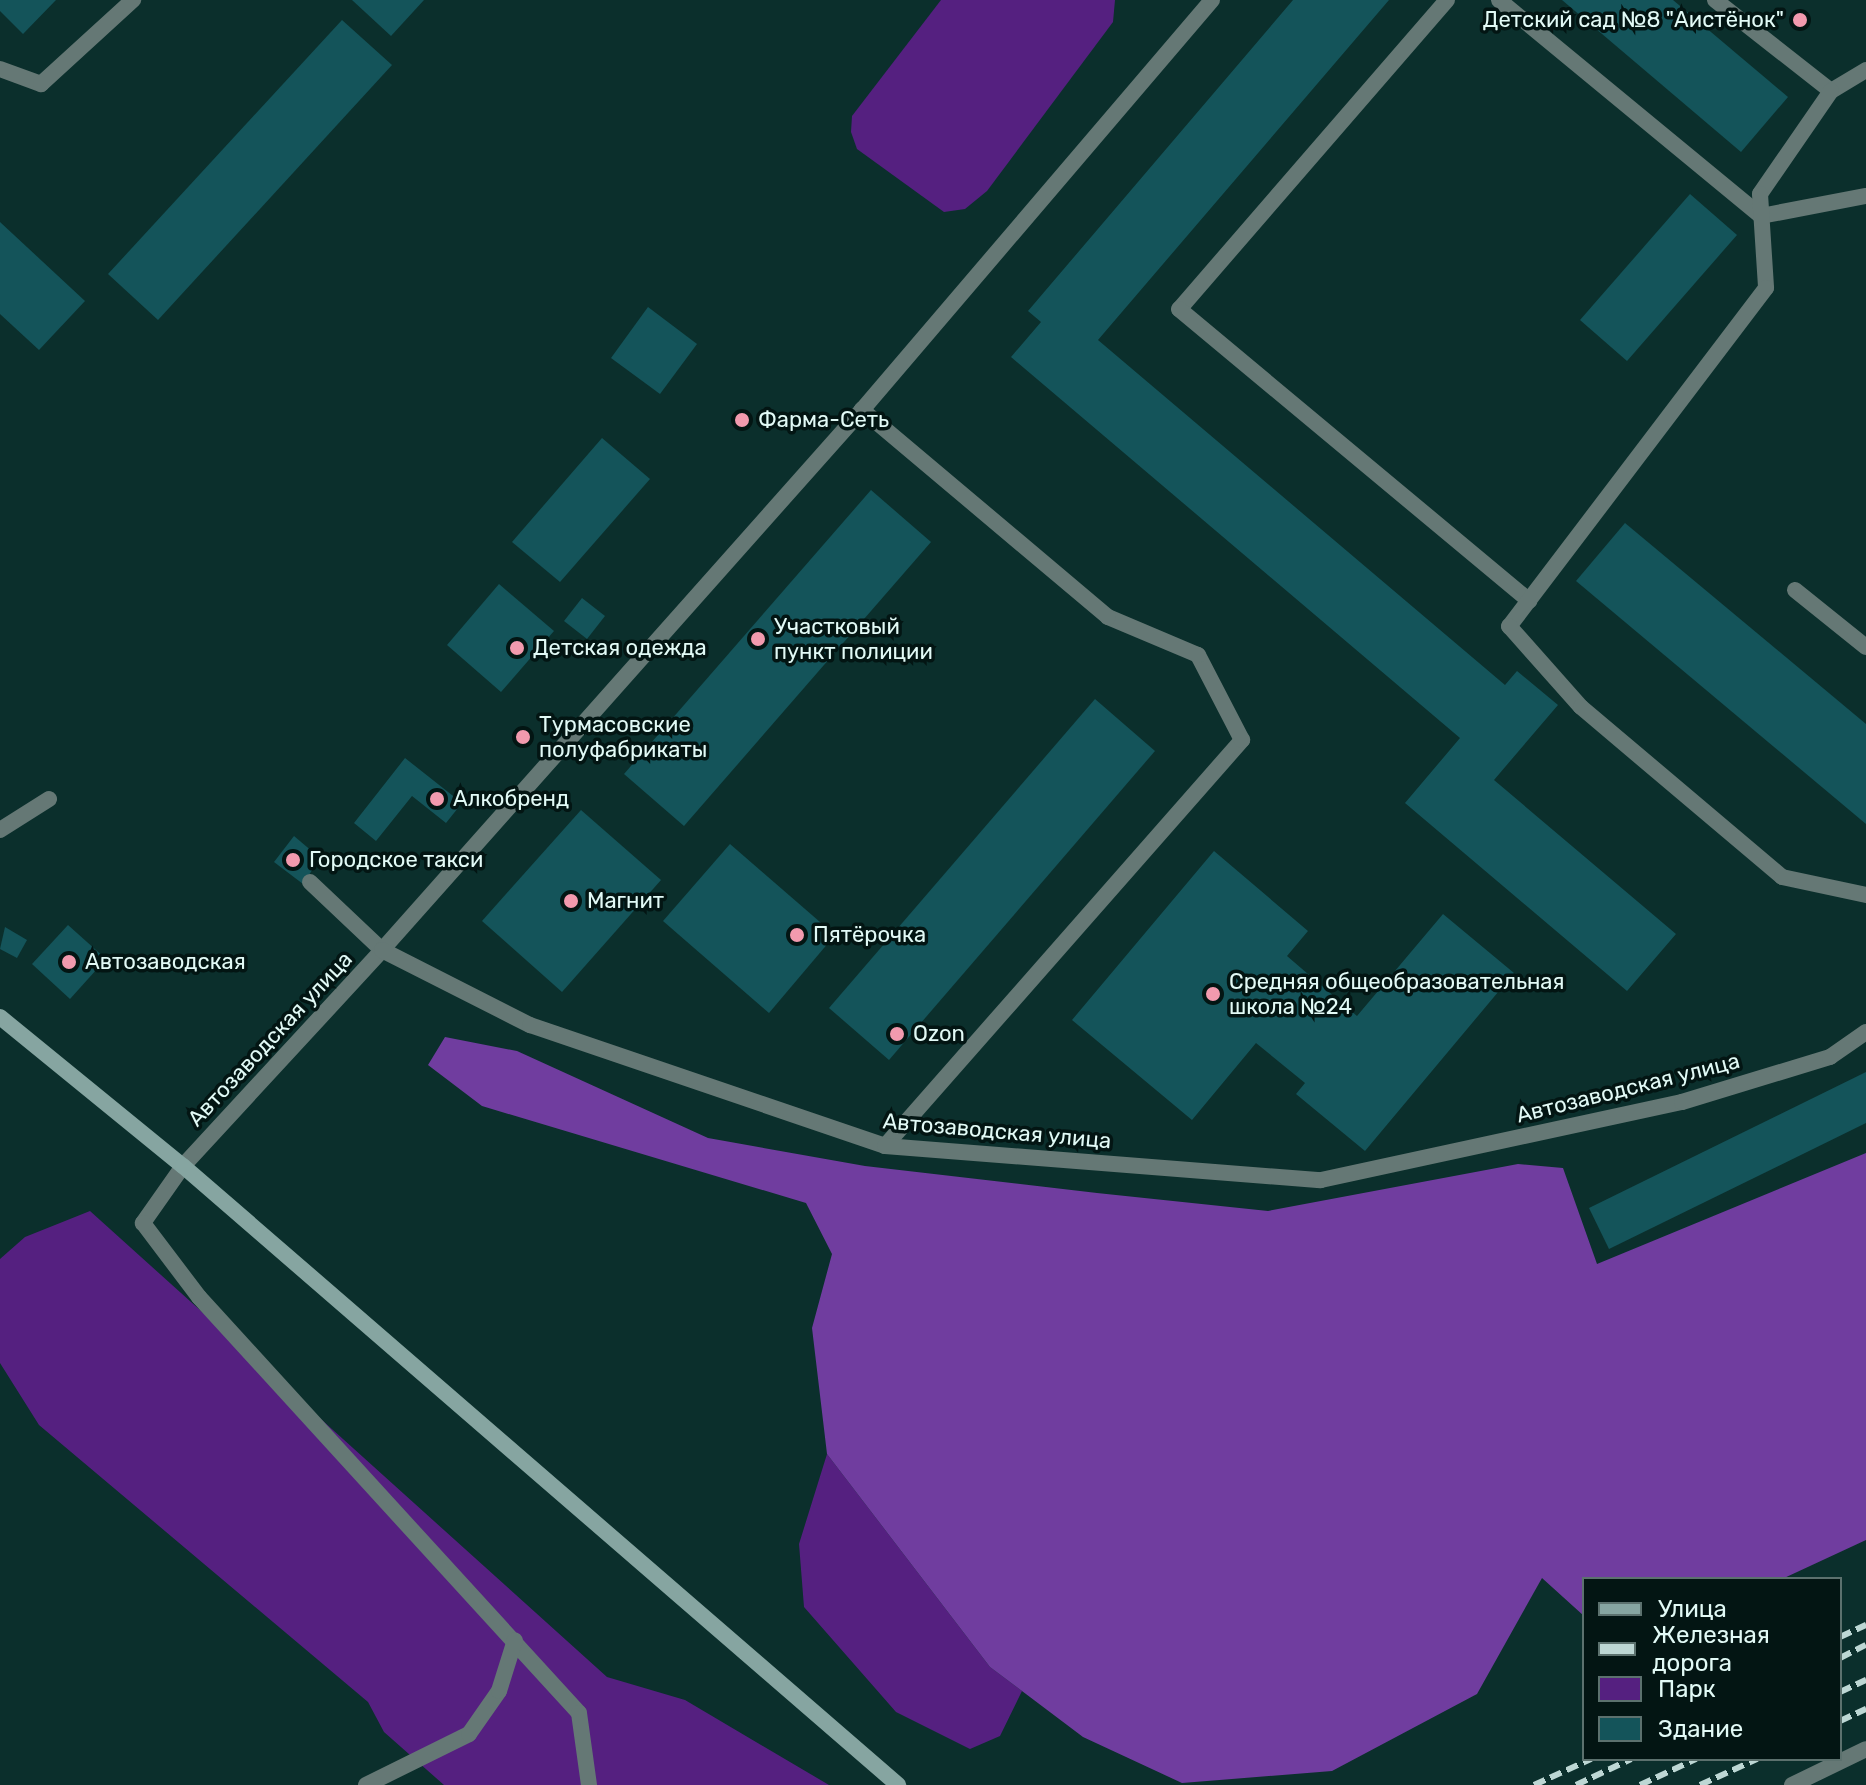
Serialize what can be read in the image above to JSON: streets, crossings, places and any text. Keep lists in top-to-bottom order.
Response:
{
  "streets": {
    "street": ["Автозаводская улица"]
  },
  "places": [
    "Детский сад №8 \"Аистёнок\"",
    "Фарма-Сеть",
    "Участковый пункт полиции",
    "Детская одежда",
    "Турмасовские полуфабрикаты",
    "Алкобренд",
    "Городское такси",
    "Магнит",
    "Пятёрочка",
    "Автозаводская",
    "Средняя общеобразовательная школа №24",
    "Ozon"
  ],
  "legend": [
    "Улица",
    "Железная дорога",
    "Парк",
    "Здание"
  ]
}
